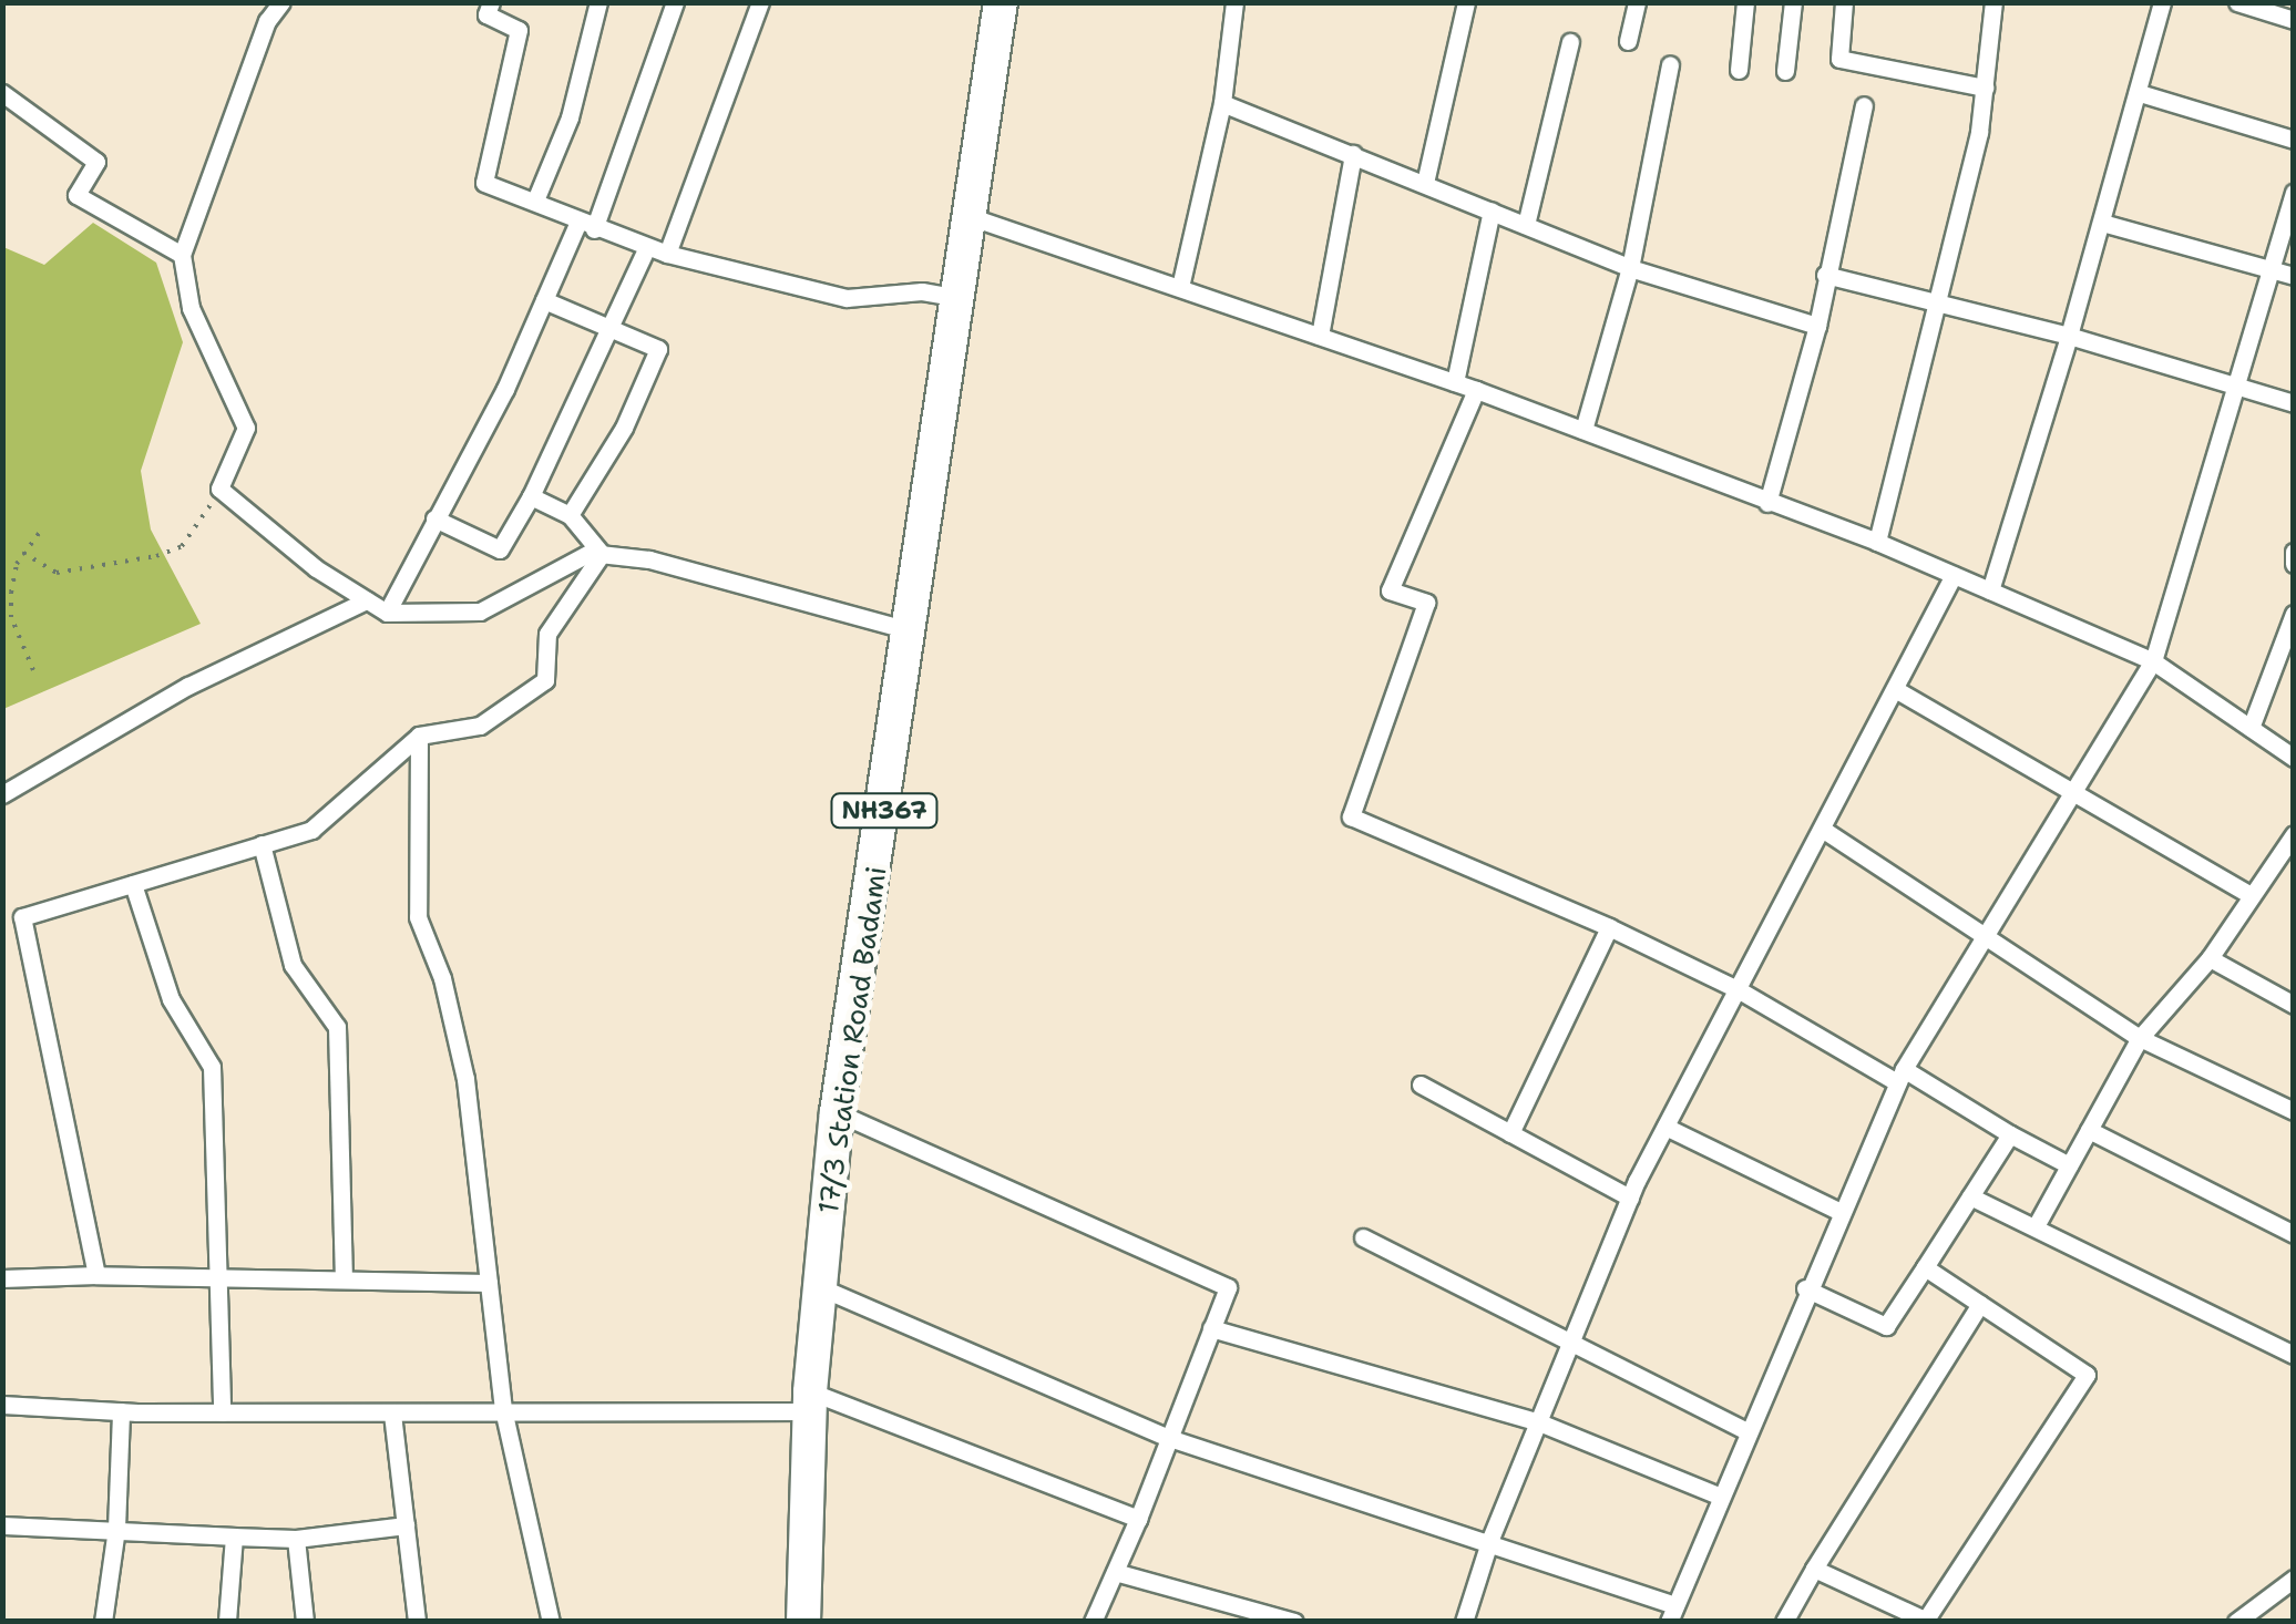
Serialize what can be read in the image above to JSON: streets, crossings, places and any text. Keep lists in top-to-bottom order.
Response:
{
  "streets": {
    "highway": ["NH367", "17/3 Station Road Badami"]
  }
}
